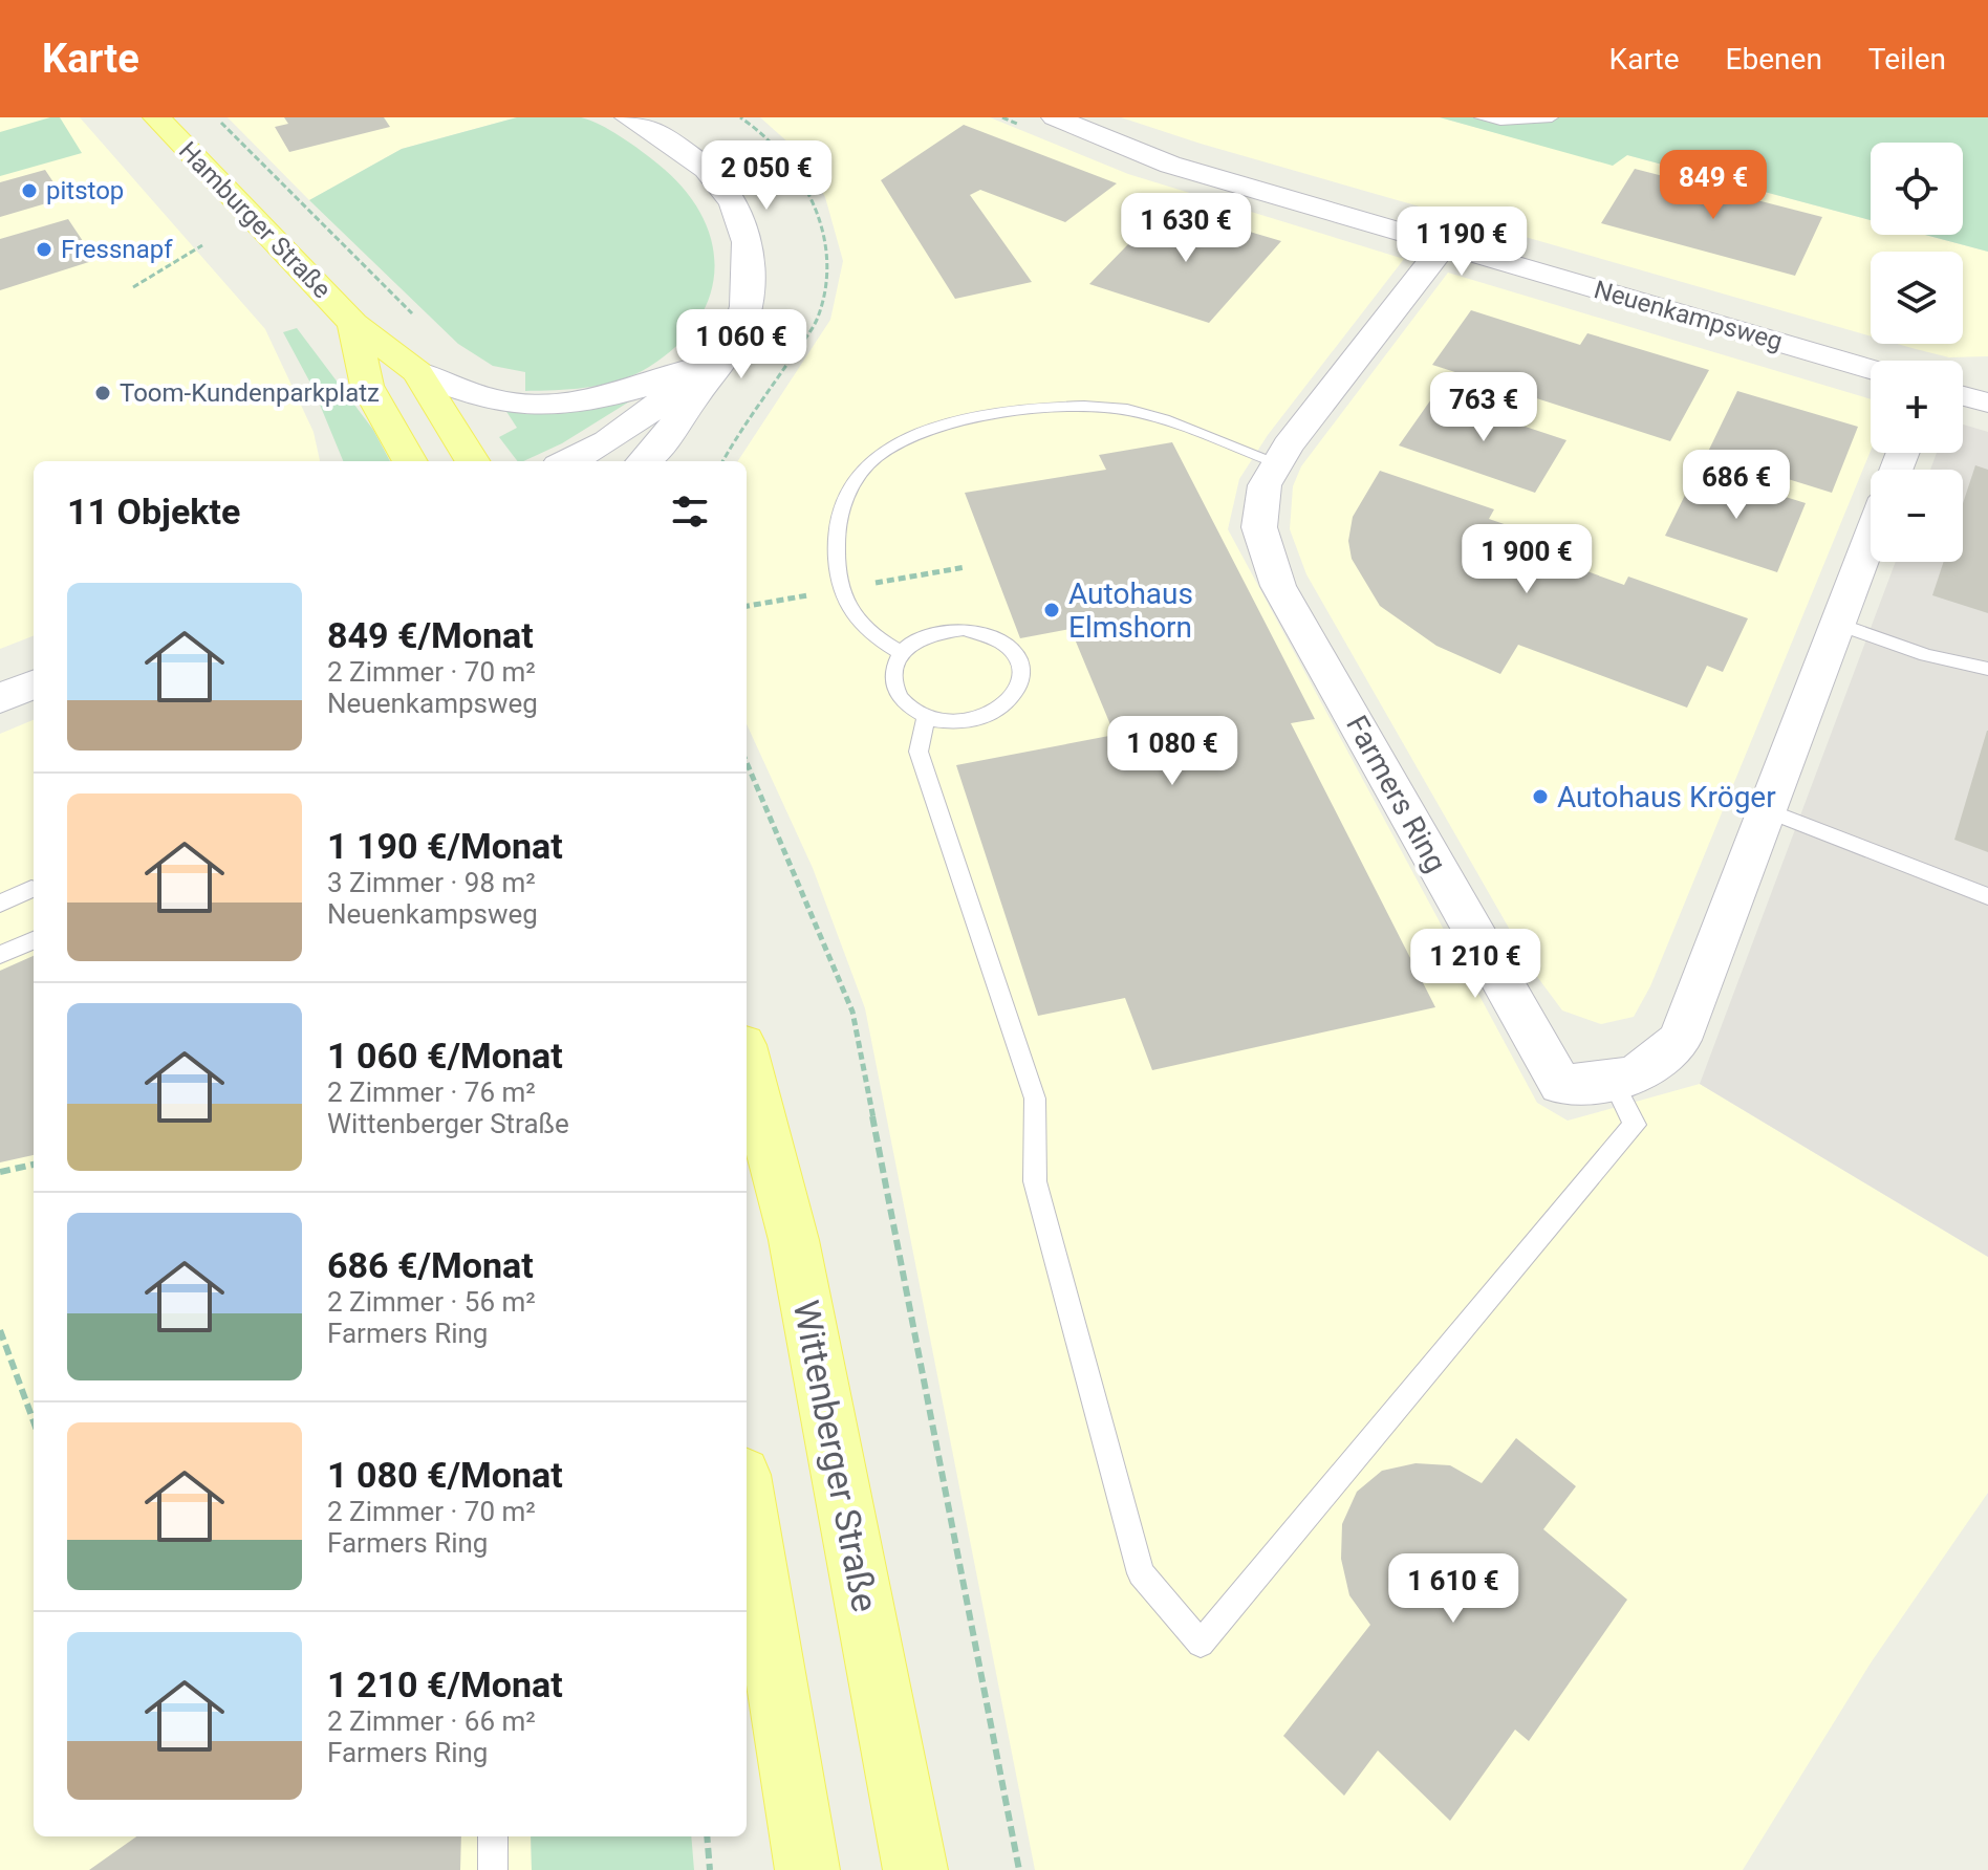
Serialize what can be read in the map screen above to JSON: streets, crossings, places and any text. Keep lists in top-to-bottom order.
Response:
{
  "streets": {
    "main road": ["Hamburger Straße", "Wittenberger Straße"],
    "street": ["Neuenkampsweg", "Farmers Ring"]
  },
  "crossings": [
    ["Neuenkampsweg", "Farmers Ring"]
  ],
  "places": [
    "pitstop",
    "Fressnapf",
    "Toom-Kundenparkplatz",
    "Autohaus Elmshorn",
    "Autohaus Kröger"
  ],
  "page": {
    "header": "Karte",
    "nav": ["Karte", "Ebenen", "Teilen"],
    "price": [
      "2 050 €",
      "849 €",
      "1 630 €",
      "1 190 €",
      "1 060 €",
      "763 €",
      "686 €",
      "1 900 €",
      "1 080 €",
      "1 210 €",
      "1 610 €"
    ],
    "map_buttons": ["+", "−"],
    "heading": "11 Objekte",
    "list": [
      {
        "name": "849 €/Monat",
        "note": "2 Zimmer · 70 m² · Neuenkampsweg"
      },
      {
        "name": "1 190 €/Monat",
        "note": "3 Zimmer · 98 m² · Neuenkampsweg"
      },
      {
        "name": "1 060 €/Monat",
        "note": "2 Zimmer · 76 m² · Wittenberger Straße"
      },
      {
        "name": "686 €/Monat",
        "note": "2 Zimmer · 56 m² · Farmers Ring"
      },
      {
        "name": "1 080 €/Monat",
        "note": "2 Zimmer · 70 m² · Farmers Ring"
      },
      {
        "name": "1 210 €/Monat",
        "note": "2 Zimmer · 66 m² · Farmers Ring"
      }
    ]
  }
}
